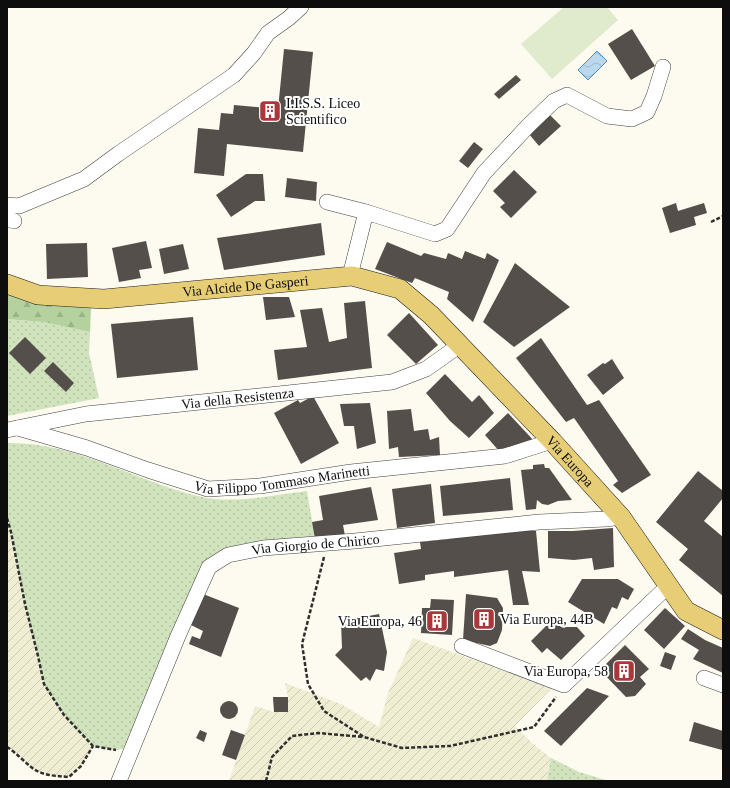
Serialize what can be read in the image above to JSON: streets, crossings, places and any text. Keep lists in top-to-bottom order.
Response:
{
  "streets": {
    "main road": ["Via Alcide De Gasperi", "Via Europa"],
    "street": ["Via della Resistenza", "Via Filippo Tommaso Marinetti", "Via Giorgio de Chirico"]
  },
  "crossings": [
    ["Via Alcide De Gasperi", "Via della Resistenza"],
    ["Via Alcide De Gasperi", "Via Europa"],
    ["Via della Resistenza", "Via Europa"],
    ["Via della Resistenza", "Via Filippo Tommaso Marinetti"],
    ["Via Europa", "Via Filippo Tommaso Marinetti"],
    ["Via Europa", "Via Giorgio de Chirico"]
  ],
  "places": {
    "building": [
      "I.I.S.S. Liceo Scientifico",
      "Via Europa, 44B",
      "Via Europa, 46",
      "Via Europa, 58"
    ]
  }
}
